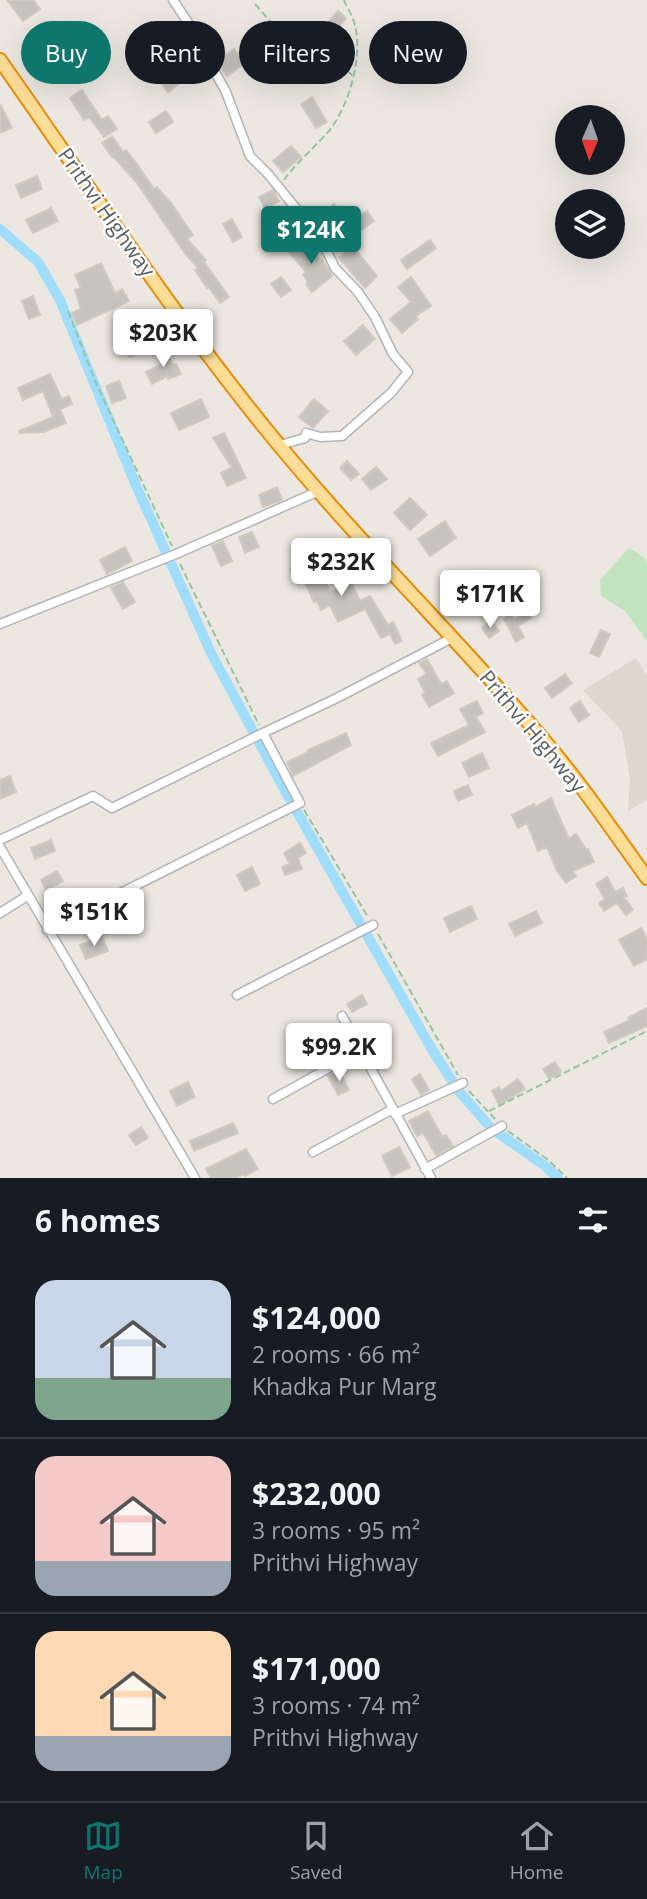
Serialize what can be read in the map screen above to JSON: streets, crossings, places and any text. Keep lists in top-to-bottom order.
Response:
{
  "streets": {
    "highway": ["Prithvi Highway"]
  },
  "north": "bottom",
  "page": {
    "chip": [
      "Buy",
      "Rent",
      "Filters",
      "New"
    ],
    "price": [
      "$124K",
      "$203K",
      "$232K",
      "$171K",
      "$151K",
      "$99.2K"
    ],
    "heading": "6 homes",
    "list": [
      {
        "name": "$124,000",
        "note": "2 rooms · 66 m² · Khadka Pur Marg"
      },
      {
        "name": "$232,000",
        "note": "3 rooms · 95 m² · Prithvi Highway"
      },
      {
        "name": "$171,000",
        "note": "3 rooms · 74 m² · Prithvi Highway"
      }
    ],
    "tabs": ["Map", "Saved", "Home"]
  }
}
